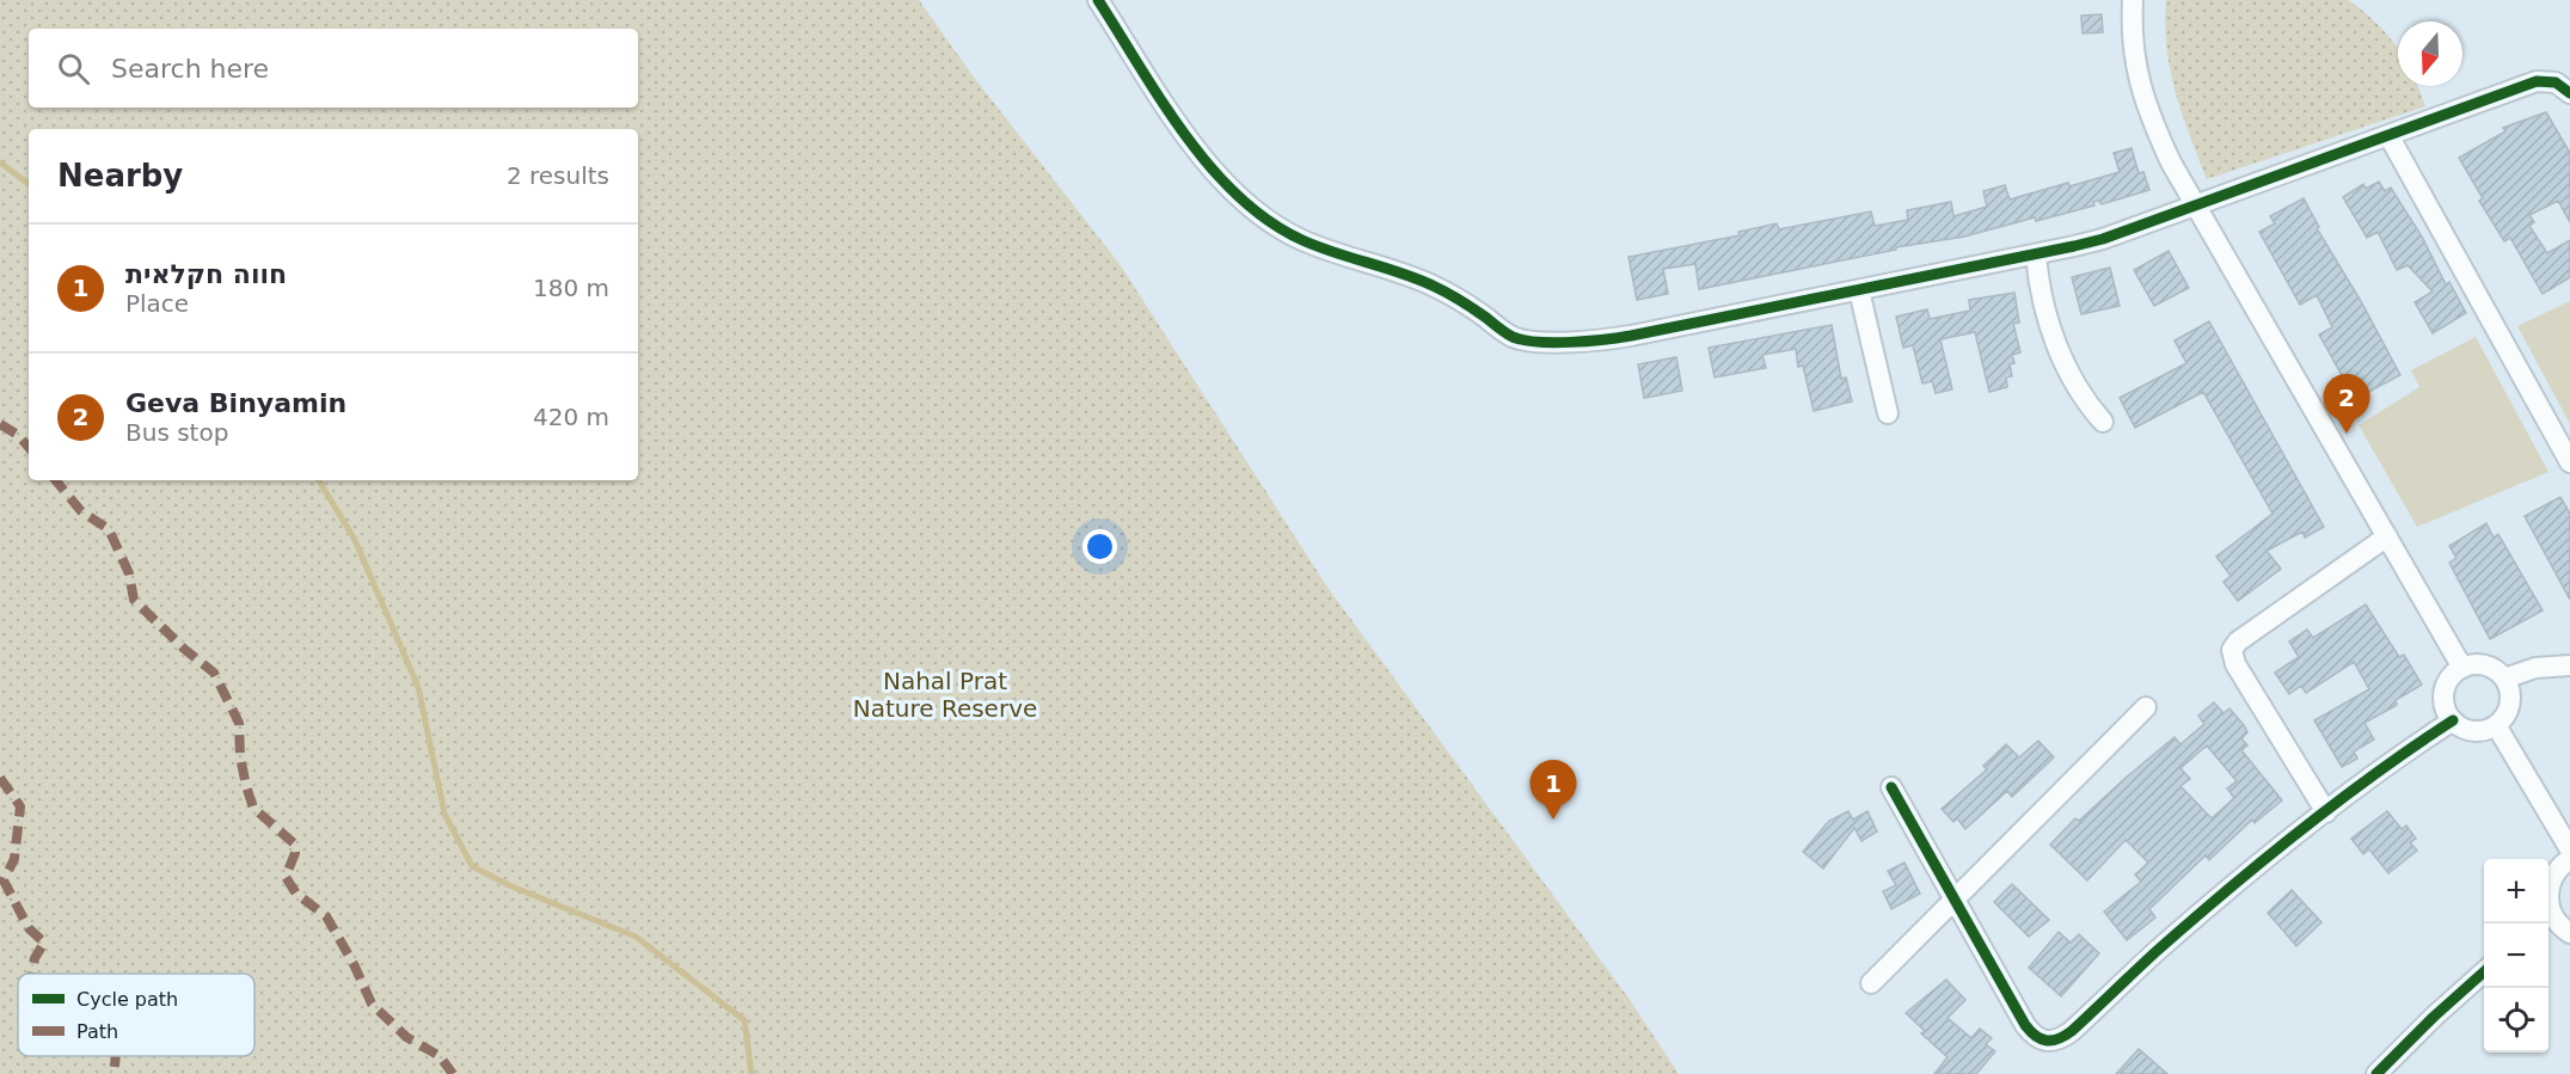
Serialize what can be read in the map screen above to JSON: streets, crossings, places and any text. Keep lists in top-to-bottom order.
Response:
{
  "parks": ["Nahal Prat Nature Reserve"],
  "legend": ["Cycle path", "Path"],
  "north": "bottom",
  "page": {
    "search": "Search here",
    "heading": ["Nearby", "2 results"],
    "list": [
      {
        "mark": "1",
        "name": "חווה חקלאית",
        "note": "Place",
        "value": "180 m"
      },
      {
        "mark": "2",
        "name": "Geva Binyamin",
        "note": "Bus stop",
        "value": "420 m"
      }
    ],
    "pins": ["2", "1"],
    "map_buttons": ["+", "−"]
  }
}
